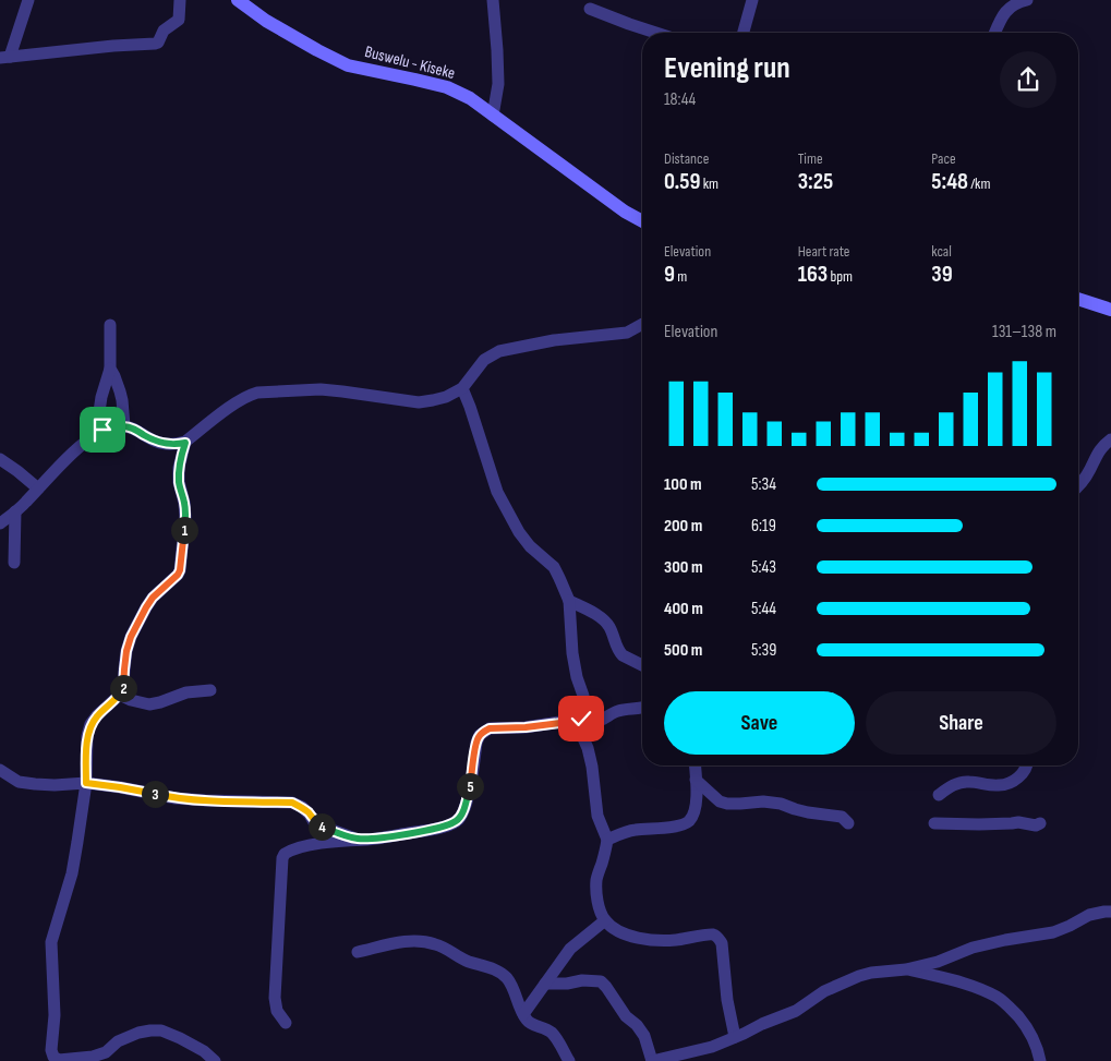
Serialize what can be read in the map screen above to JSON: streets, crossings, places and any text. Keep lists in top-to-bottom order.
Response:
{
  "streets": {
    "main road": ["Buswelu - Kiseke"]
  },
  "page": {
    "heading": ["Evening run", "18:44"],
    "stats": [
      ["Distance", "0.59 km"],
      ["Time", "3:25"],
      ["Pace", "5:48 /km"],
      ["Elevation", "9 m"],
      ["Heart rate", "163 bpm"],
      ["kcal", "39"]
    ],
    "chart": ["Elevation", "131–138 m"],
    "list": [
      {
        "name": "100 m",
        "note": "5:34"
      },
      {
        "name": "200 m",
        "note": "6:19"
      },
      {
        "name": "300 m",
        "note": "5:43"
      },
      {
        "name": "400 m",
        "note": "5:44"
      },
      {
        "name": "500 m",
        "note": "5:39"
      }
    ],
    "pins": [
      "1",
      "2",
      "5",
      "3",
      "4"
    ],
    "buttons": ["Save", "Share"]
  }
}
